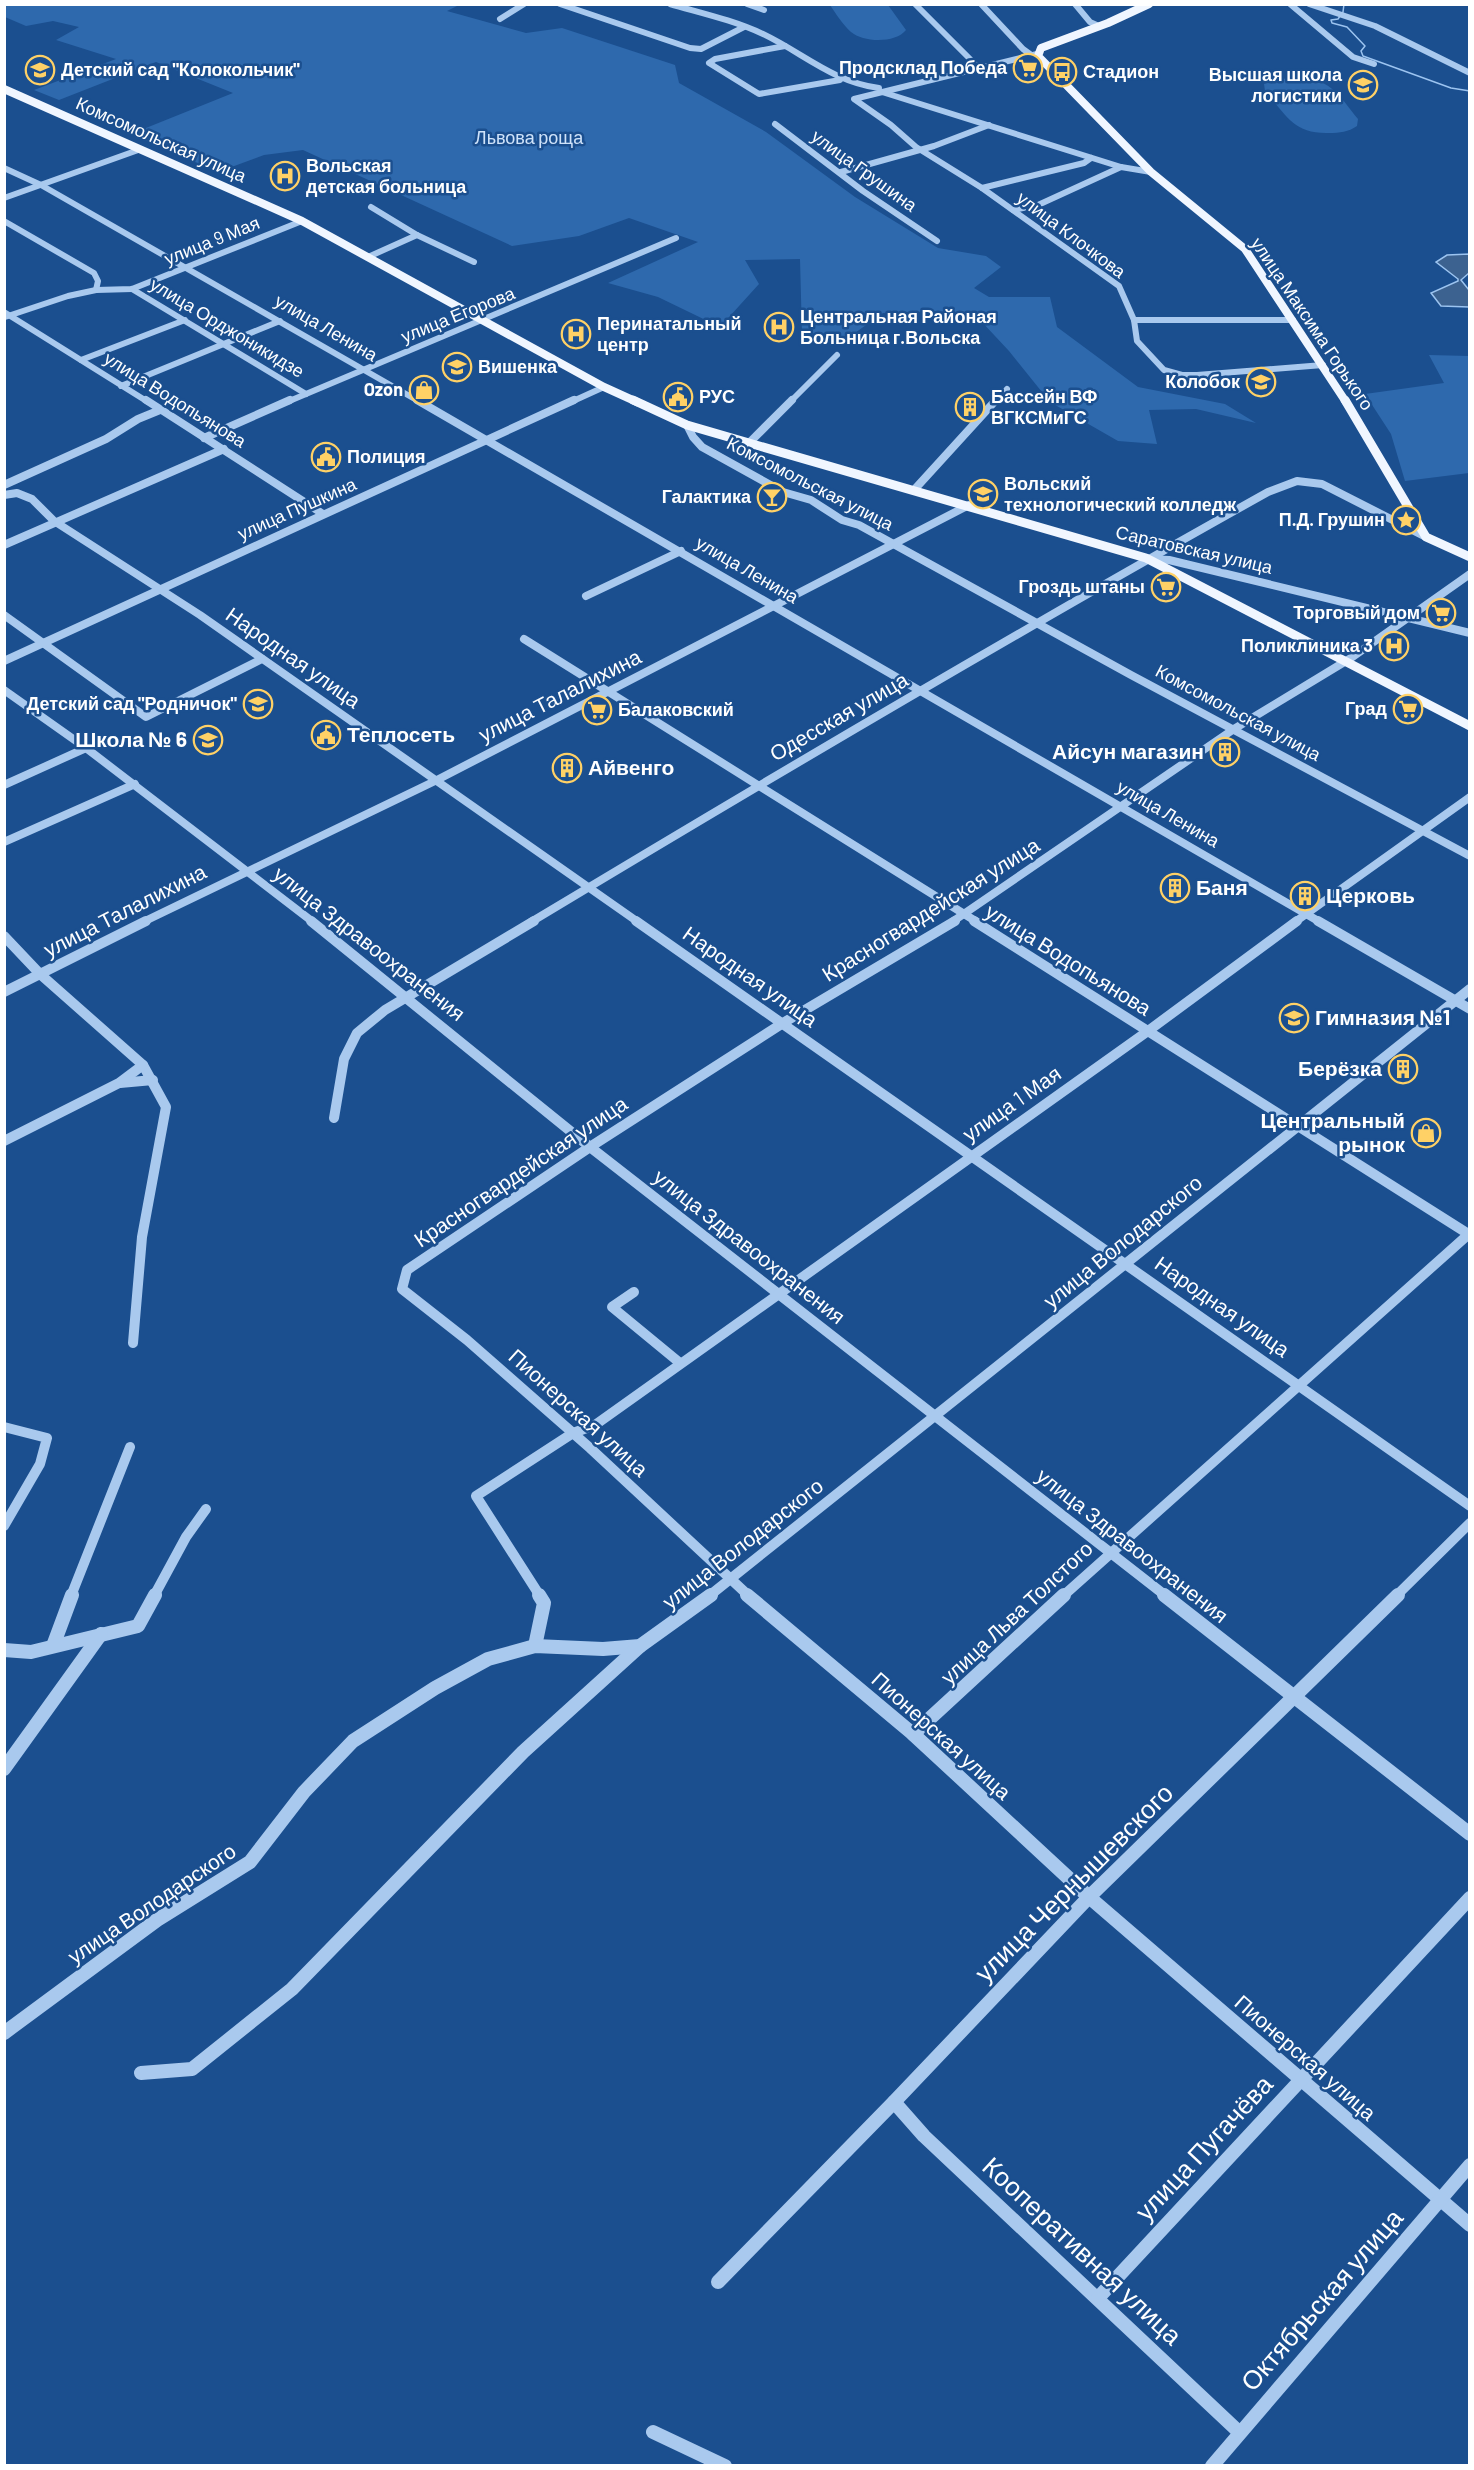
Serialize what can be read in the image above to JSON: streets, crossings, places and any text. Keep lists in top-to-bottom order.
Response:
{
  "streets": {
    "main road": ["Комсомольская улица", "улица Максима Горького", "Саратовская улица"],
    "street": [
      "улица Грушина",
      "улица Клочкова",
      "улица 9 Мая",
      "улица Егорова",
      "улица Орджоникидзе",
      "улица Ленина",
      "улица Водопьянова",
      "улица Пушкина",
      "Народная улица",
      "улица Талалихина",
      "Одесская улица",
      "Красногвардейская улица",
      "улица Здравоохранения",
      "улица 1 Мая",
      "улица Володарского",
      "Пионерская улица",
      "улица Льва Толстого",
      "улица Чернышевского",
      "улица Пугачёва",
      "Кооперативная улица",
      "Октябрьская улица"
    ]
  },
  "crossings": [
    ["Комсомольская улица", "улица 9 Мая"],
    ["Комсомольская улица", "улица Егорова"],
    ["Комсомольская улица", "улица Пушкина"],
    ["Комсомольская улица", "Саратовская улица"],
    ["Комсомольская улица", "улица Талалихина"],
    ["Комсомольская улица", "Одесская улица"],
    ["Комсомольская улица", "Красногвардейская улица"],
    ["Комсомольская улица", "улица 1 Мая"],
    ["улица Клочкова", "улица Максима Горького"],
    ["улица 9 Мая", "улица Орджоникидзе"],
    ["улица 9 Мая", "улица Ленина"],
    ["улица Егорова", "улица Орджоникидзе"],
    ["улица Егорова", "улица Ленина"],
    ["улица Егорова", "улица Водопьянова"],
    ["улица Максима Горького", "Одесская улица"],
    ["улица Ленина", "улица Пушкина"],
    ["улица Ленина", "улица Талалихина"],
    ["улица Ленина", "Одесская улица"],
    ["улица Ленина", "Красногвардейская улица"],
    ["улица Ленина", "улица 1 Мая"],
    ["улица Ленина", "улица Володарского"],
    ["улица Водопьянова", "улица Пушкина"],
    ["улица Водопьянова", "улица Талалихина"],
    ["улица Водопьянова", "Одесская улица"],
    ["улица Водопьянова", "Красногвардейская улица"],
    ["улица Водопьянова", "улица 1 Мая"],
    ["улица Водопьянова", "улица Володарского"],
    ["улица Водопьянова", "улица Льва Толстого"],
    ["улица Пушкина", "Народная улица"],
    ["Саратовская улица", "улица Талалихина"],
    ["Саратовская улица", "Одесская улица"],
    ["Саратовская улица", "Красногвардейская улица"],
    ["Народная улица", "улица Талалихина"],
    ["Народная улица", "Одесская улица"],
    ["Народная улица", "Красногвардейская улица"],
    ["Народная улица", "улица 1 Мая"],
    ["Народная улица", "улица Володарского"],
    ["Народная улица", "улица Льва Толстого"],
    ["улица Талалихина", "улица Здравоохранения"],
    ["Одесская улица", "улица Здравоохранения"],
    ["Красногвардейская улица", "улица Здравоохранения"],
    ["Красногвардейская улица", "Пионерская улица"],
    ["улица Здравоохранения", "улица 1 Мая"],
    ["улица Здравоохранения", "улица Володарского"],
    ["улица Здравоохранения", "улица Льва Толстого"],
    ["улица Здравоохранения", "улица Чернышевского"],
    ["улица 1 Мая", "улица Володарского"],
    ["улица 1 Мая", "Пионерская улица"],
    ["улица Володарского", "Пионерская улица"],
    ["Пионерская улица", "улица Льва Толстого"],
    ["Пионерская улица", "улица Чернышевского"],
    ["Пионерская улица", "улица Пугачёва"],
    ["Пионерская улица", "Октябрьская улица"],
    ["улица Чернышевского", "Кооперативная улица"],
    ["улица Пугачёва", "Кооперативная улица"],
    ["Кооперативная улица", "Октябрьская улица"]
  ],
  "parks": ["Львова роща"],
  "places": {
    "supermarket": [
      "Продсклад Победа",
      "Гроздь штаны",
      "Торговый дом",
      "Град",
      "Балаковский"
    ],
    "school or university": [
      "Детский сад \"Колокольчик\"",
      "Высшая школа логистики",
      "Вишенка",
      "Колобок",
      "Вольский технологический колледж",
      "Детский сад \"Родничок\"",
      "Школа № 6",
      "Гимназия №1"
    ],
    "bus stop": ["Стадион"],
    "hospital": [
      "Вольская детская больница",
      "Центральная Районая Больница г.Вольска",
      "Перинатальный центр",
      "Поликлиника 3"
    ],
    "shop": ["Ozon", "Центральный рынок"],
    "public building": ["РУС", "Полиция", "Теплосеть"],
    "building": [
      "Бассейн ВФ ВГКСМиГС",
      "Айсун магазин",
      "Айвенго",
      "Баня",
      "Церковь",
      "Берёзка"
    ],
    "bar": ["Галактика"],
    "place": ["П.Д. Грушин"]
  }
}
